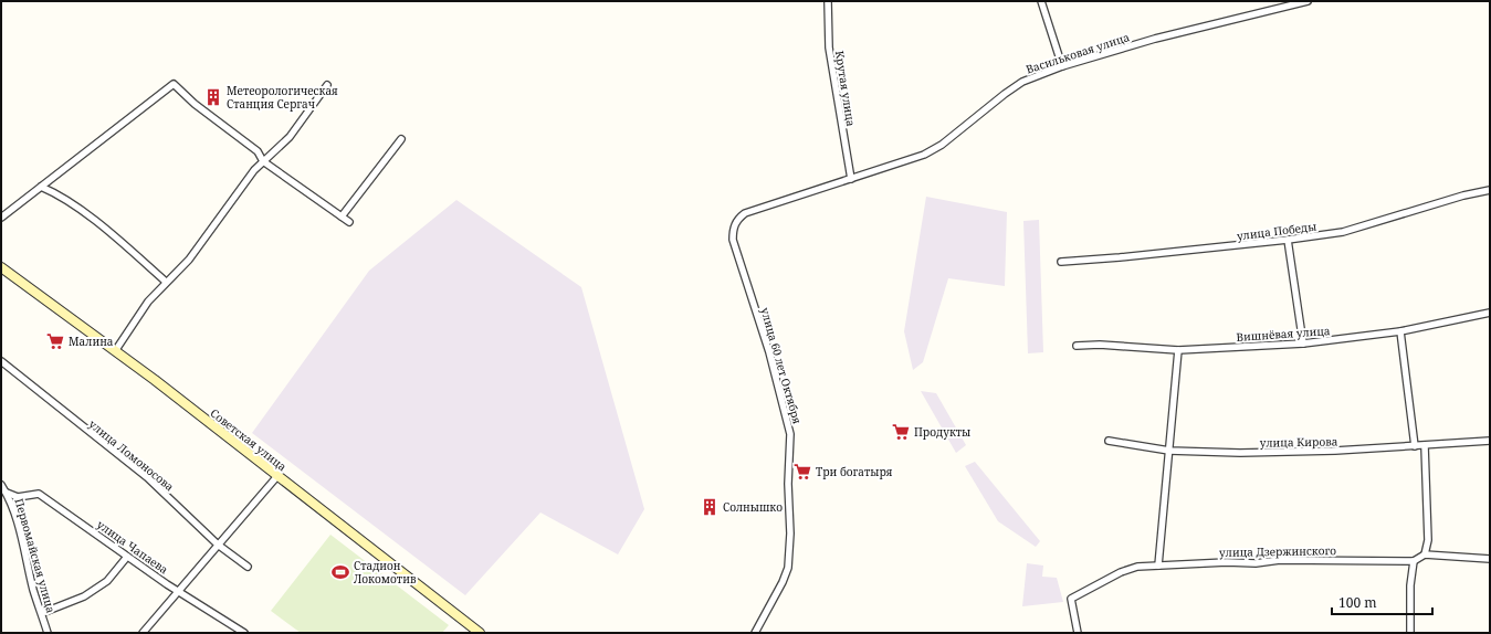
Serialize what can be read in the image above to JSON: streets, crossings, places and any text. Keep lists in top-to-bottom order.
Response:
{
  "streets": {
    "main road": ["Советская улица"],
    "street": [
      "Васильковая улица",
      "Крутая улица",
      "улица Победы",
      "Вишнёвая улица",
      "улица 60 лет Октября",
      "улица Кирова",
      "улица Ломоносова",
      "улица Чапаева",
      "улица Дзержинского",
      "Первомайская улица"
    ]
  },
  "crossings": [
    ["Васильковая улица", "Крутая улица"],
    ["Васильковая улица", "улица 60 лет Октября"],
    ["Крутая улица", "улица 60 лет Октября"],
    ["улица Чапаева", "Первомайская улица"]
  ],
  "places": {
    "building": ["Метеорологическая Станция Сергач", "Солнышко"],
    "supermarket": ["Малина", "Продукты", "Три богатыря"],
    "sports": ["Стадион Локомотив"]
  },
  "scale_bar": "100 m"
}
